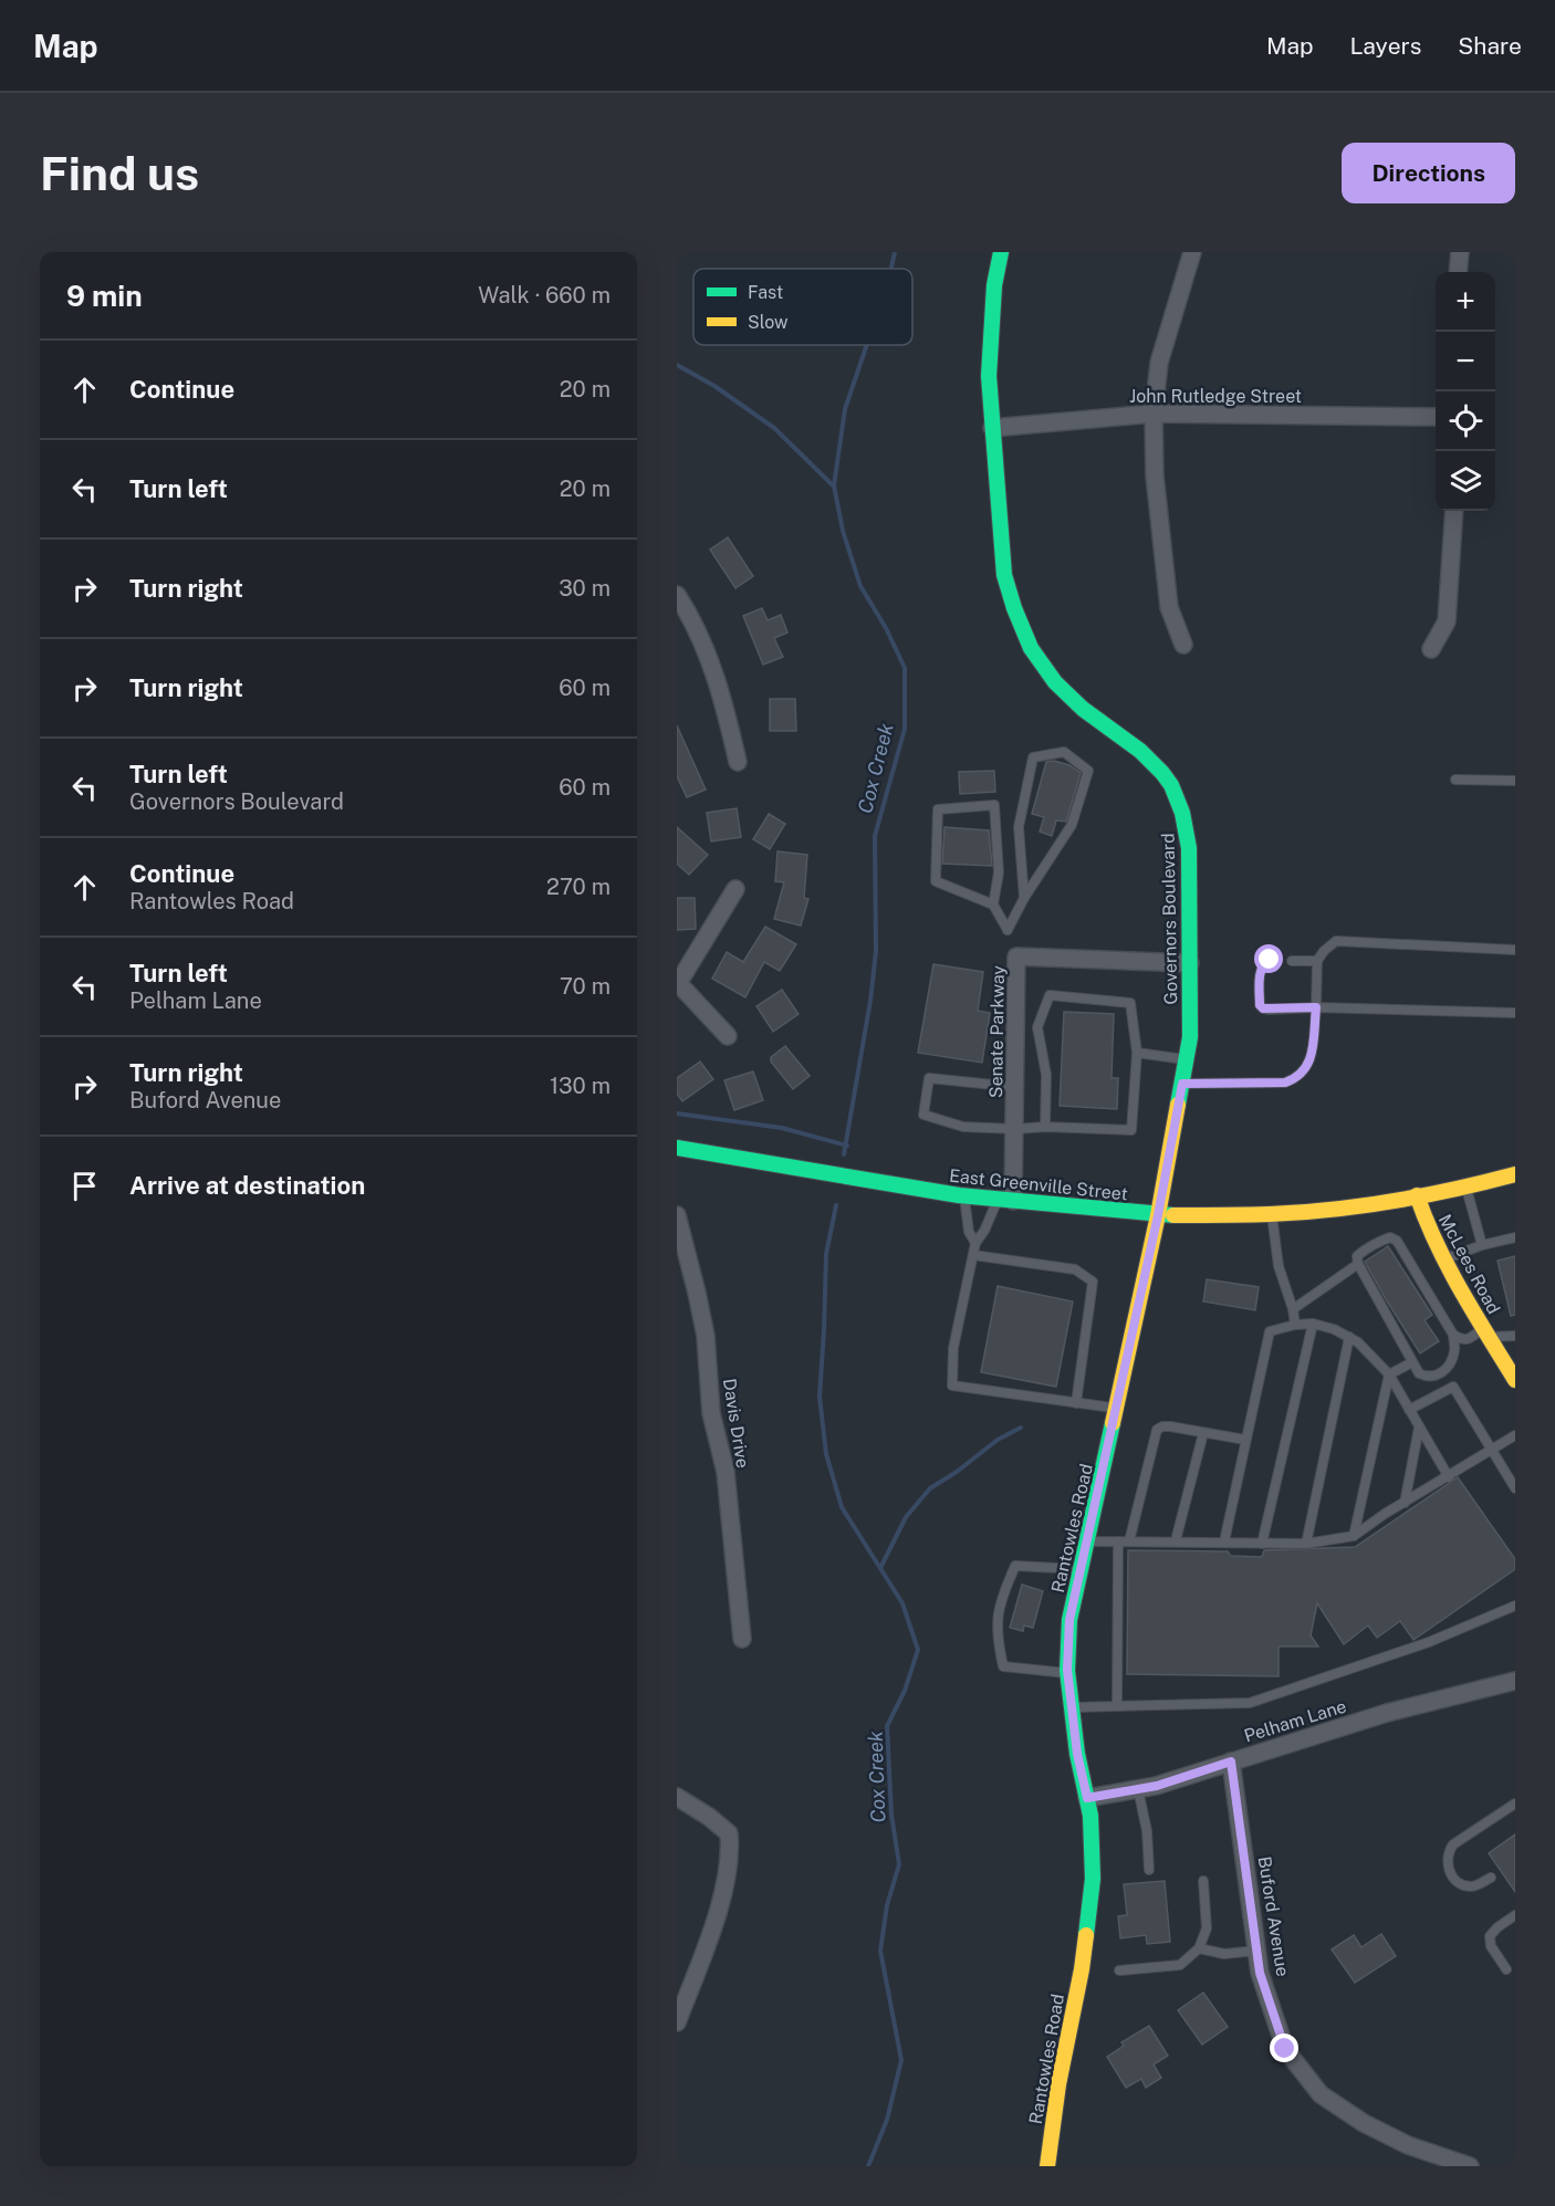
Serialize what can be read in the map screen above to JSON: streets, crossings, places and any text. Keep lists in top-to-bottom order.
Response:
{
  "streets": {
    "street": [
      "John Rutledge Street",
      "Governors Boulevard",
      "Senate Parkway",
      "East Greenville Street",
      "McLees Road",
      "Davis Drive",
      "Rantowles Road",
      "Pelham Lane",
      "Buford Avenue"
    ]
  },
  "crossings": [
    ["John Rutledge Street", "Governors Boulevard"],
    ["Governors Boulevard", "Senate Parkway"],
    ["Governors Boulevard", "East Greenville Street"],
    ["Governors Boulevard", "Rantowles Road"],
    ["Senate Parkway", "East Greenville Street"],
    ["East Greenville Street", "McLees Road"],
    ["East Greenville Street", "Rantowles Road"],
    ["Rantowles Road", "Pelham Lane"],
    ["Pelham Lane", "Buford Avenue"]
  ],
  "water": ["Cox Creek"],
  "legend": ["Fast", "Slow"],
  "page": {
    "header": "Map",
    "nav": ["Map", "Layers", "Share"],
    "buttons": "Directions",
    "title": "Find us",
    "heading": ["9 min", "Walk · 660 m"],
    "map_buttons": ["+", "−"],
    "list": [
      ["Continue", "20 m"],
      ["Turn left", "20 m"],
      ["Turn right", "30 m"],
      ["Turn right", "60 m"],
      ["Turn left", "Governors Boulevard", "60 m"],
      ["Continue", "Rantowles Road", "270 m"],
      ["Turn left", "Pelham Lane", "70 m"],
      ["Turn right", "Buford Avenue", "130 m"],
      "Arrive at destination"
    ]
  }
}
